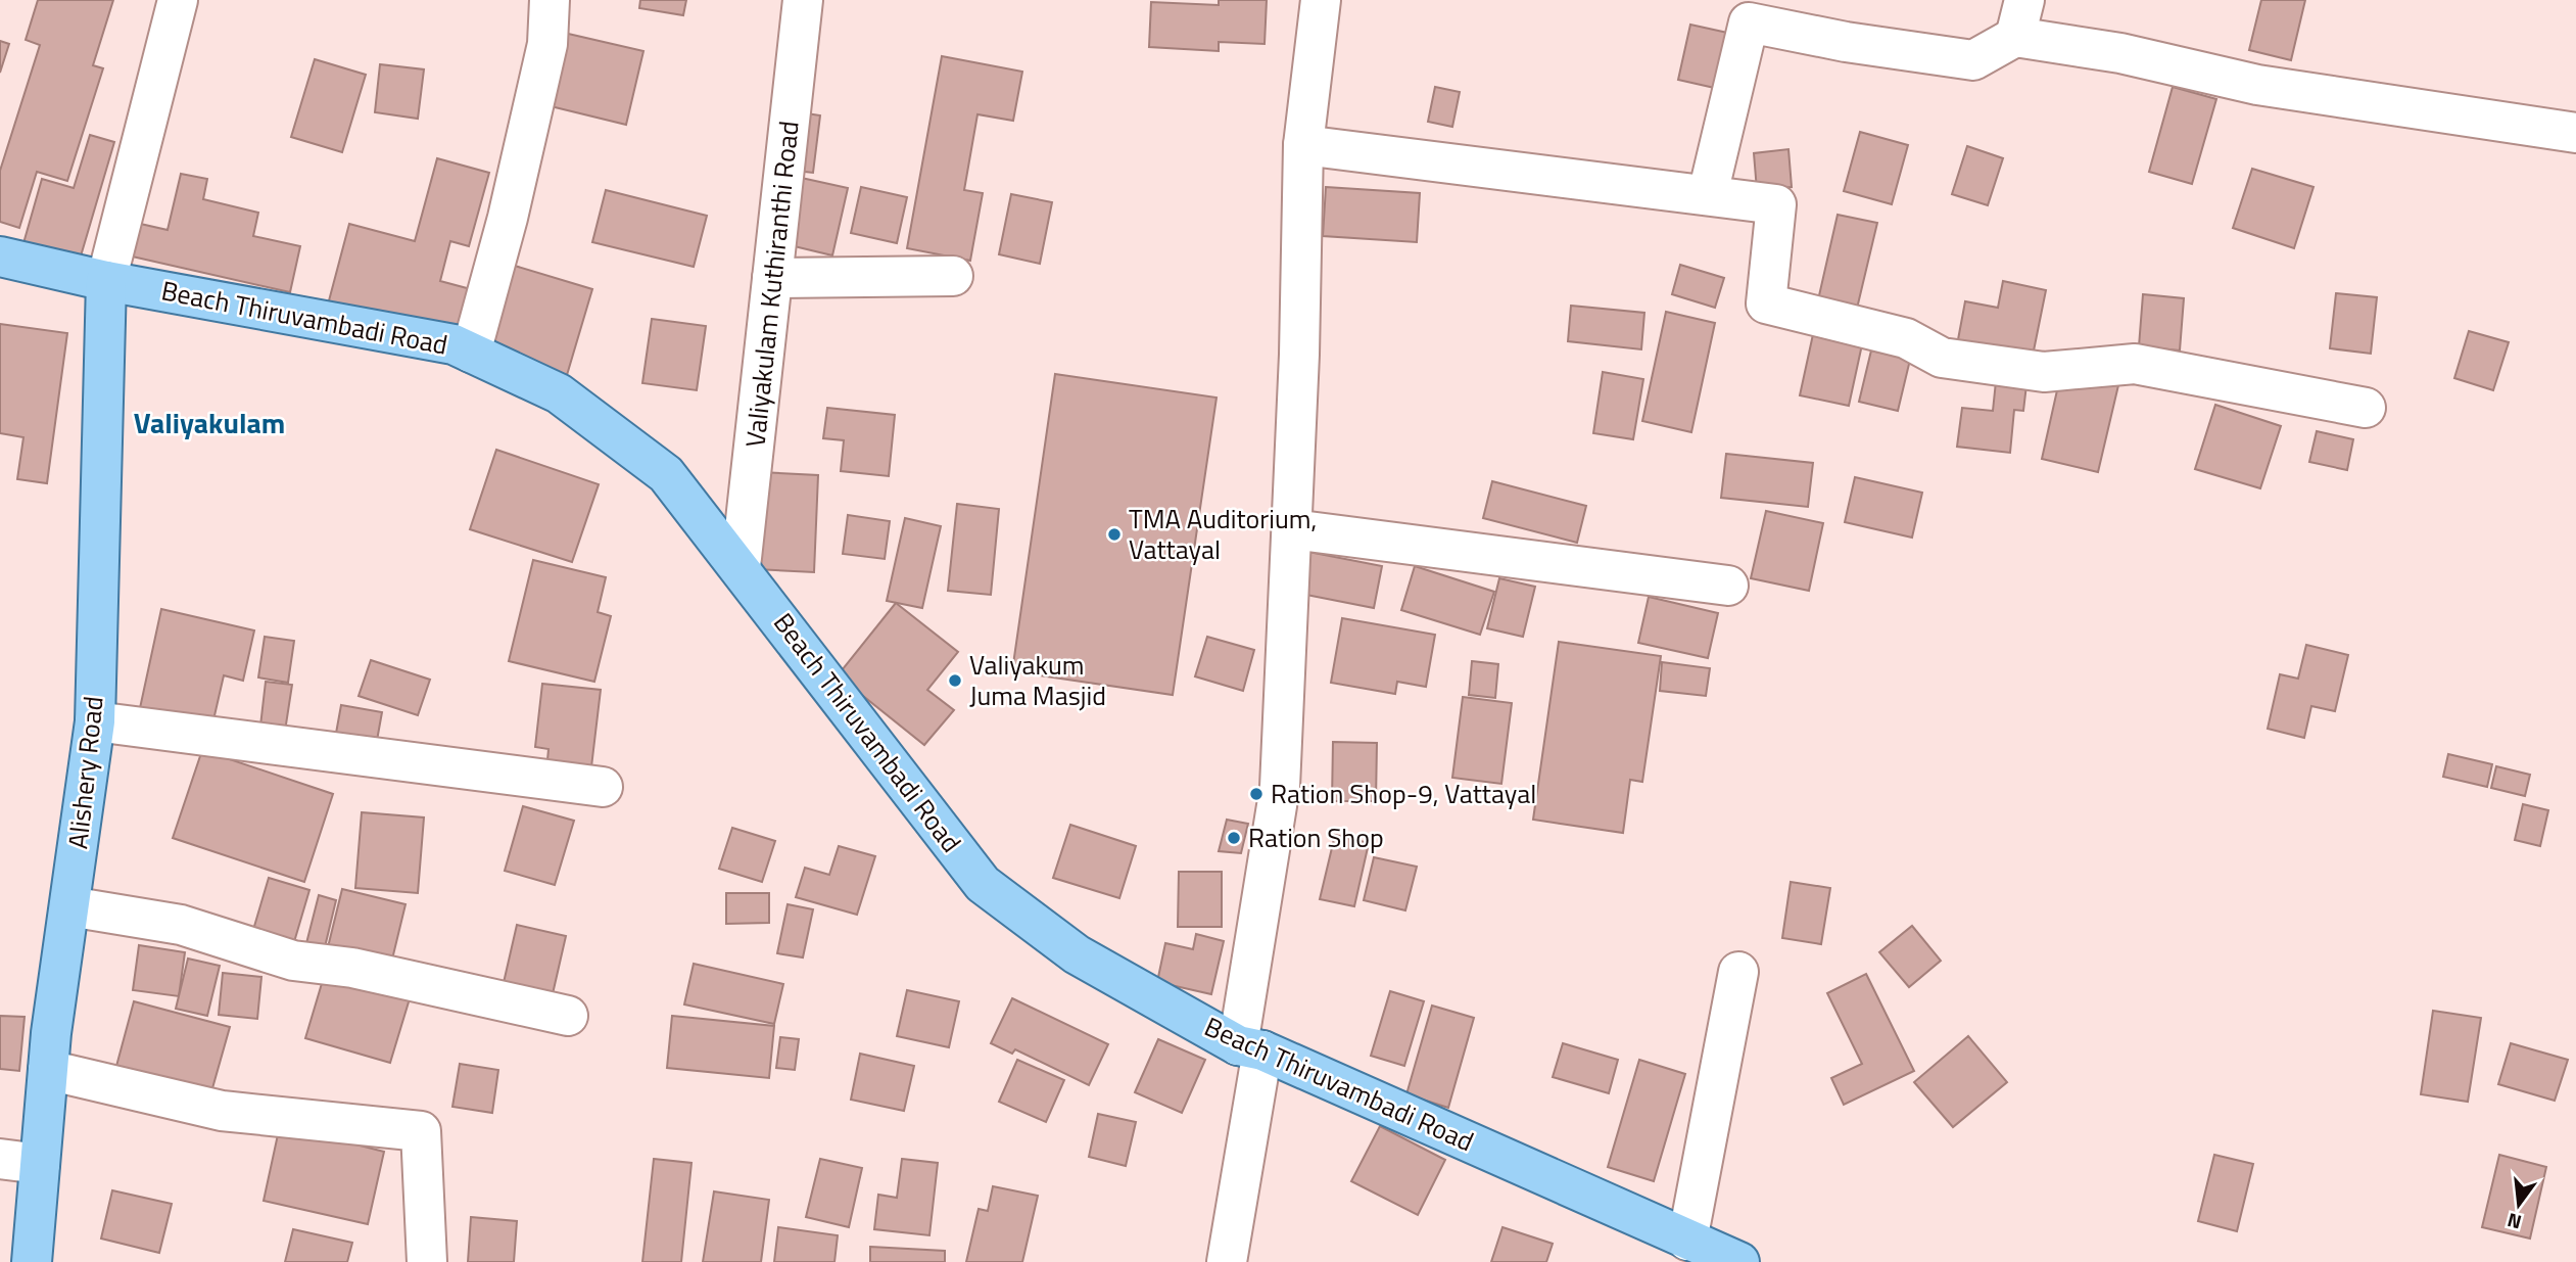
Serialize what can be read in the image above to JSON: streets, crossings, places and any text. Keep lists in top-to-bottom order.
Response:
{
  "streets": {
    "main road": ["Beach Thiruvambadi Road", "Alishery Road"],
    "street": ["Valiyakulam Kuthiranthi Road"]
  },
  "crossings": [
    ["Valiyakulam Kuthiranthi Road", "Beach Thiruvambadi Road"],
    ["Beach Thiruvambadi Road", "Alishery Road"]
  ],
  "districts": ["Valiyakulam"],
  "places": [
    "TMA Auditorium, Vattayal",
    "Valiyakum Juma Masjid",
    "Ration Shop-9, Vattayal",
    "Ration Shop"
  ],
  "north": "bottom"
}
